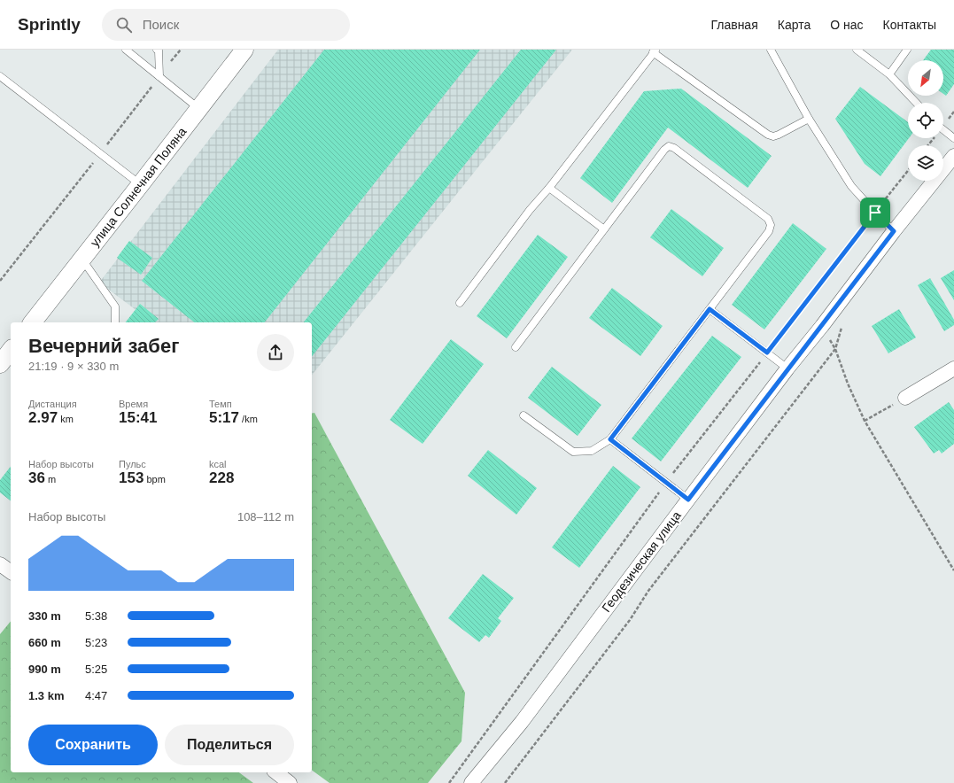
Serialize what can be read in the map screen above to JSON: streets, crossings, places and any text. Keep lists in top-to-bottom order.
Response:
{
  "streets": {
    "street": ["улица Солнечная Поляна", "Геодезическая улица"]
  },
  "north": "bottom left",
  "page": {
    "header": "Sprintly",
    "search": "Поиск",
    "nav": [
      "Главная",
      "Карта",
      "О нас",
      "Контакты"
    ],
    "heading": ["Вечерний забег", "21:19 · 9 × 330 m"],
    "stats": [
      ["Дистанция", "2.97 km"],
      ["Время", "15:41"],
      ["Темп", "5:17 /km"],
      ["Набор высоты", "36 m"],
      ["Пульс", "153 bpm"],
      ["kcal", "228"]
    ],
    "chart": ["Набор высоты", "108–112 m"],
    "list": [
      {
        "name": "330 m",
        "note": "5:38"
      },
      {
        "name": "660 m",
        "note": "5:23"
      },
      {
        "name": "990 m",
        "note": "5:25"
      },
      {
        "name": "1.3 km",
        "note": "4:47"
      }
    ],
    "buttons": ["Сохранить", "Поделиться"]
  }
}
